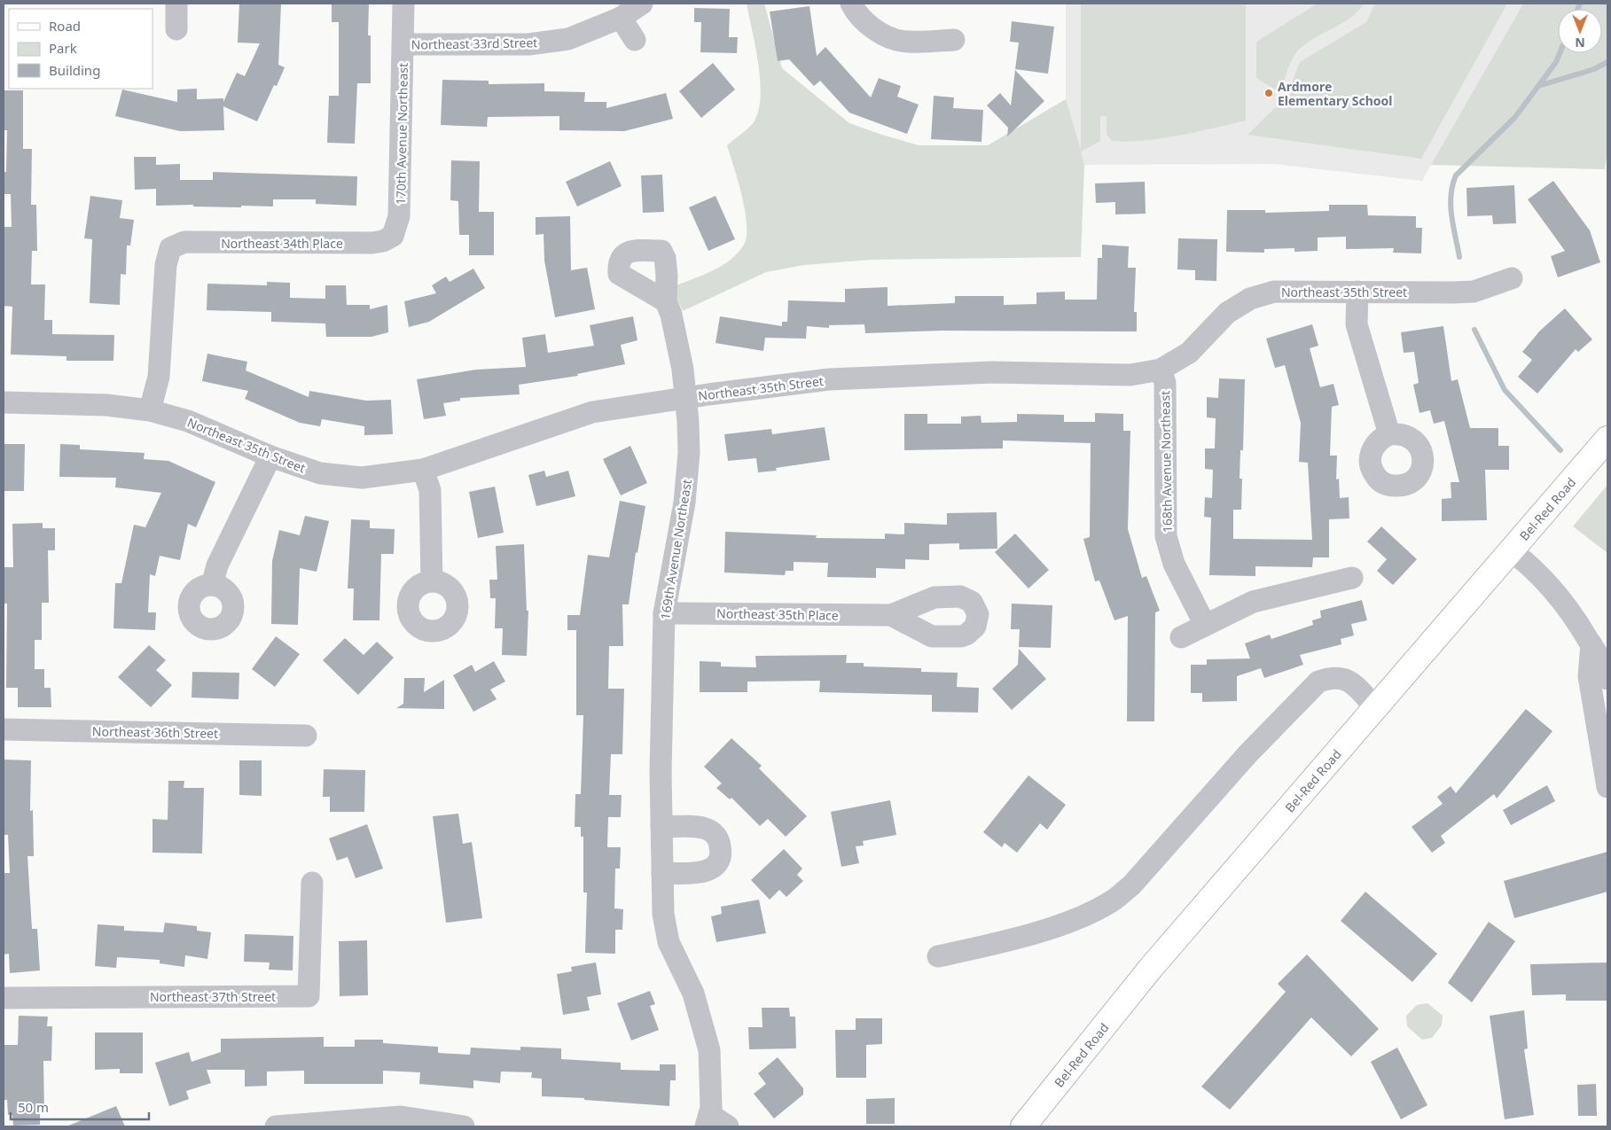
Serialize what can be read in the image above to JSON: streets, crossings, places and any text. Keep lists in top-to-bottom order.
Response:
{
  "streets": {
    "main road": ["Bel-Red Road"],
    "street": [
      "Northeast 33rd Street",
      "170th Avenue Northeast",
      "Northeast 34th Place",
      "Northeast 35th Street",
      "168th Avenue Northeast",
      "169th Avenue Northeast",
      "Northeast 35th Place",
      "Northeast 36th Street",
      "Northeast 37th Street"
    ]
  },
  "crossings": [
    ["Northeast 33rd Street", "170th Avenue Northeast"],
    ["170th Avenue Northeast", "Northeast 34th Place"],
    ["Northeast 34th Place", "Northeast 35th Street"],
    ["Northeast 35th Street", "168th Avenue Northeast"],
    ["Northeast 35th Street", "169th Avenue Northeast"],
    ["169th Avenue Northeast", "Northeast 35th Place"]
  ],
  "places": ["Ardmore Elementary School"],
  "legend": ["Road", "Park", "Building"],
  "scale_bar": "50 m",
  "north": "bottom"
}
